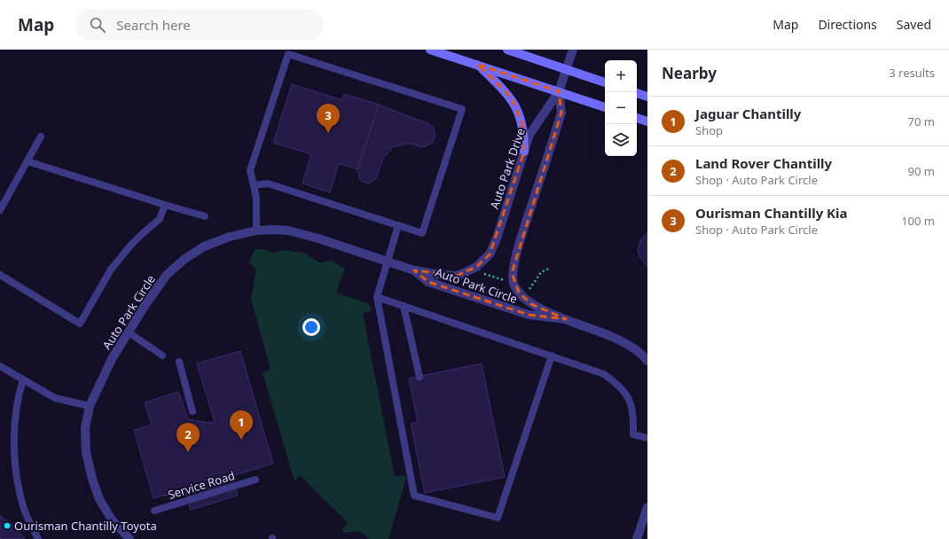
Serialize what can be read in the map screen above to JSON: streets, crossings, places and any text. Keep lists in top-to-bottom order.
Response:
{
  "streets": {
    "street": ["Auto Park Drive", "Auto Park Circle"],
    "lane": ["Service Road"]
  },
  "crossings": [
    ["Auto Park Drive", "Auto Park Circle"]
  ],
  "places": ["Ourisman Chantilly Toyota"],
  "page": {
    "header": "Map",
    "search": "Search here",
    "nav": ["Map", "Directions", "Saved"],
    "heading": ["Nearby", "3 results"],
    "map_buttons": ["+", "−"],
    "list": [
      {
        "mark": "1",
        "name": "Jaguar Chantilly",
        "note": "Shop",
        "value": "70 m"
      },
      {
        "mark": "2",
        "name": "Land Rover Chantilly",
        "note": "Shop · Auto Park Circle",
        "value": "90 m"
      },
      {
        "mark": "3",
        "name": "Ourisman Chantilly Kia",
        "note": "Shop · Auto Park Circle",
        "value": "100 m"
      }
    ],
    "pins": ["3", "1", "2"]
  }
}
